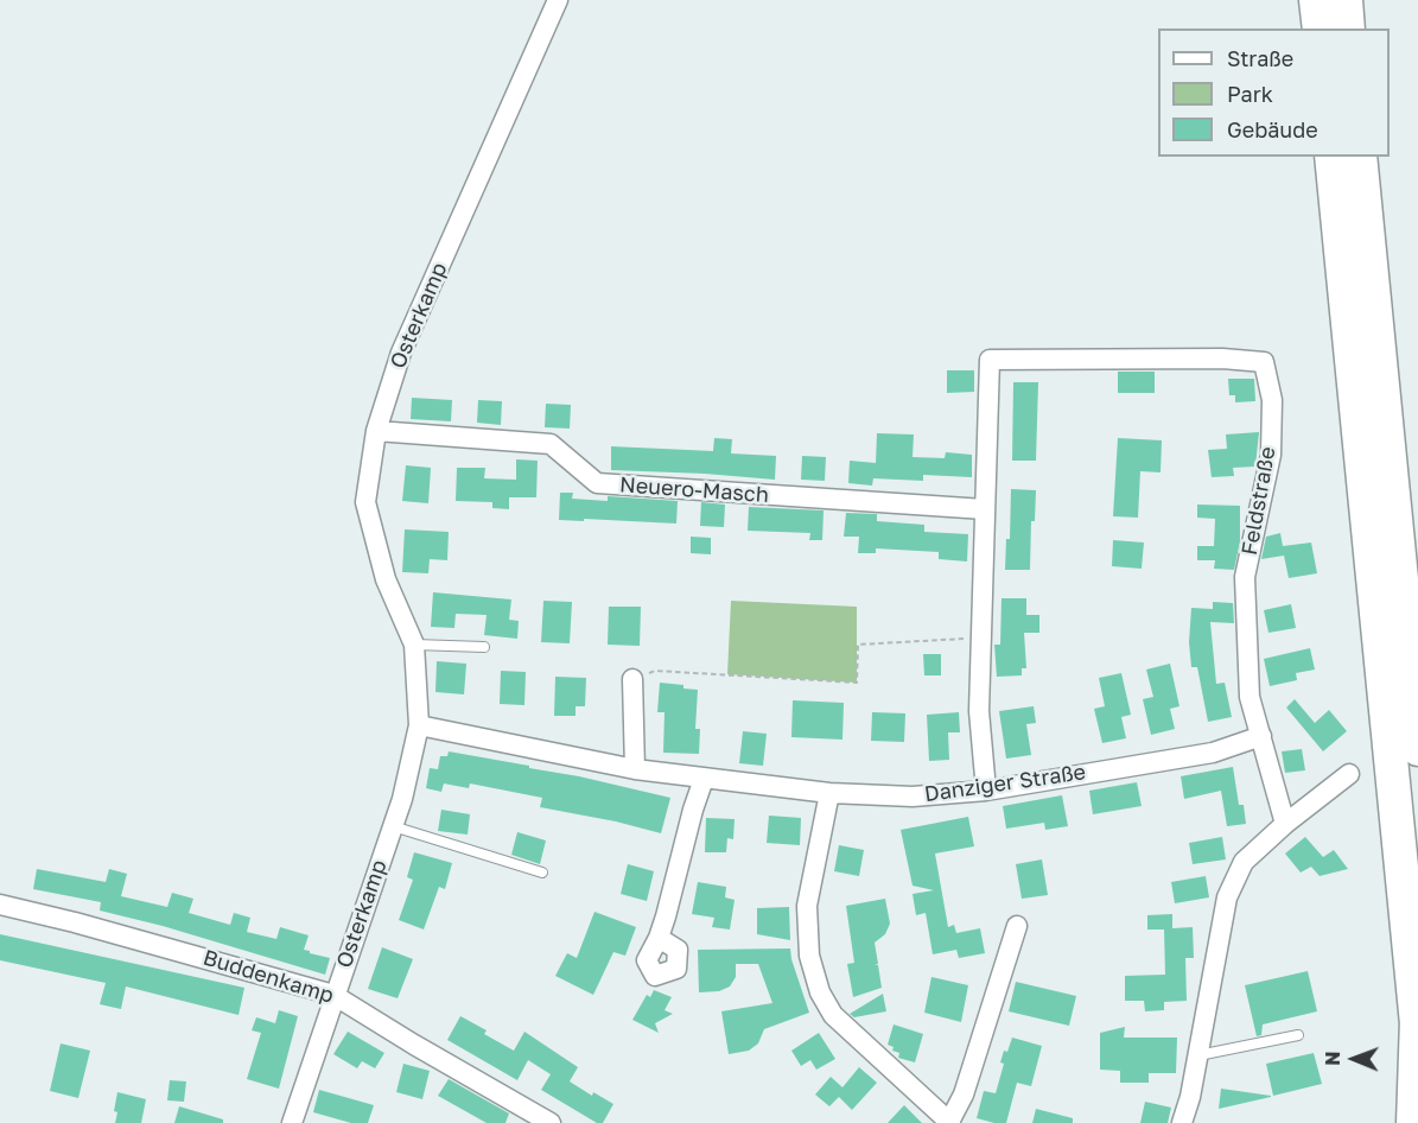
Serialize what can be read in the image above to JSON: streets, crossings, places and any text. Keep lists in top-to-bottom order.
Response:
{
  "streets": {
    "street": [
      "Osterkamp",
      "Neuero-Masch",
      "Feldstraße",
      "Danziger Straße",
      "Buddenkamp"
    ]
  },
  "crossings": [
    ["Osterkamp", "Neuero-Masch"],
    ["Osterkamp", "Danziger Straße"],
    ["Osterkamp", "Buddenkamp"],
    ["Neuero-Masch", "Feldstraße"],
    ["Feldstraße", "Danziger Straße"]
  ],
  "legend": ["Straße", "Park", "Gebäude"],
  "north": "left"
}
